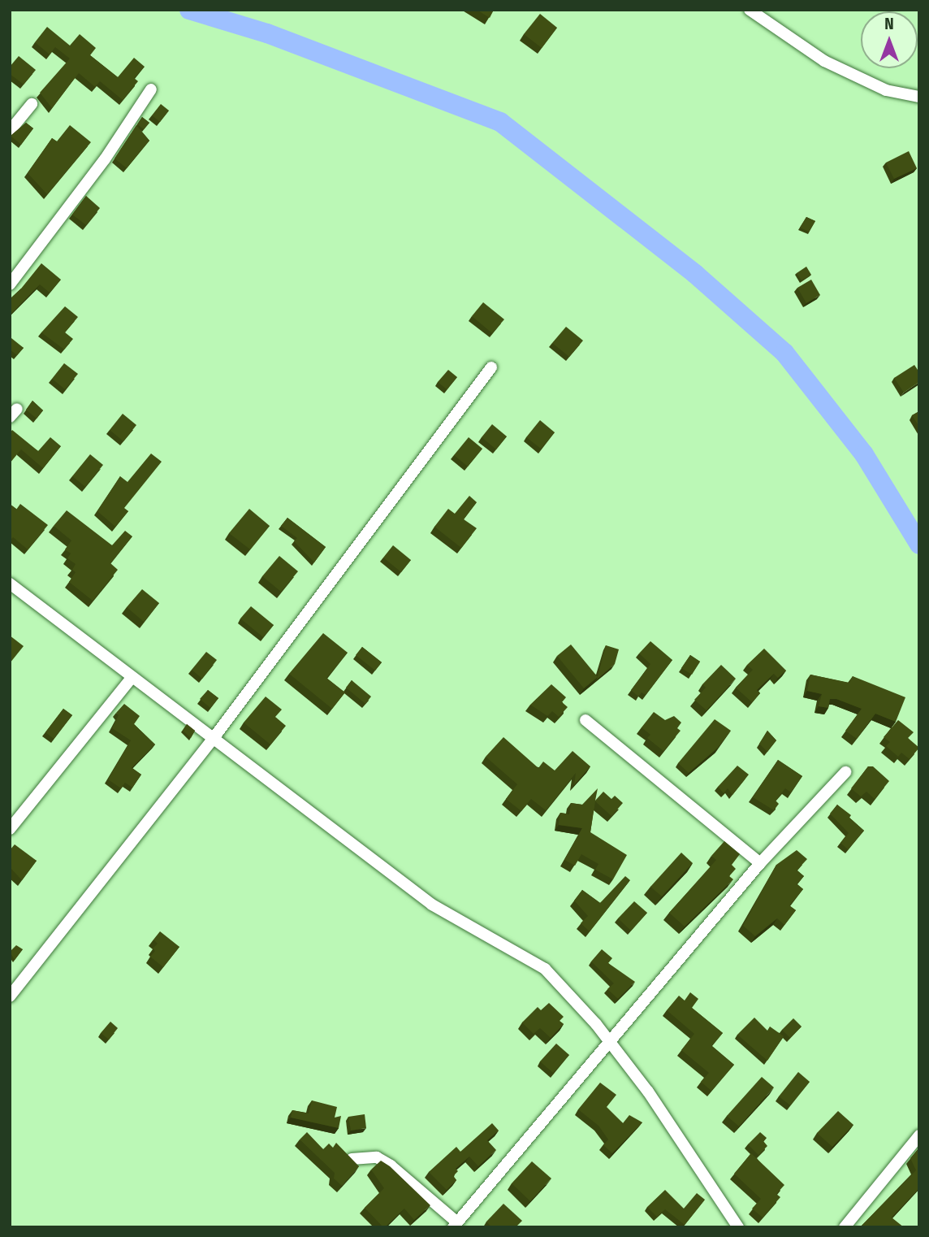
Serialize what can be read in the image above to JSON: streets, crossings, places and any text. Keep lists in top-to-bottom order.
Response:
{
  "north": "top"
}
